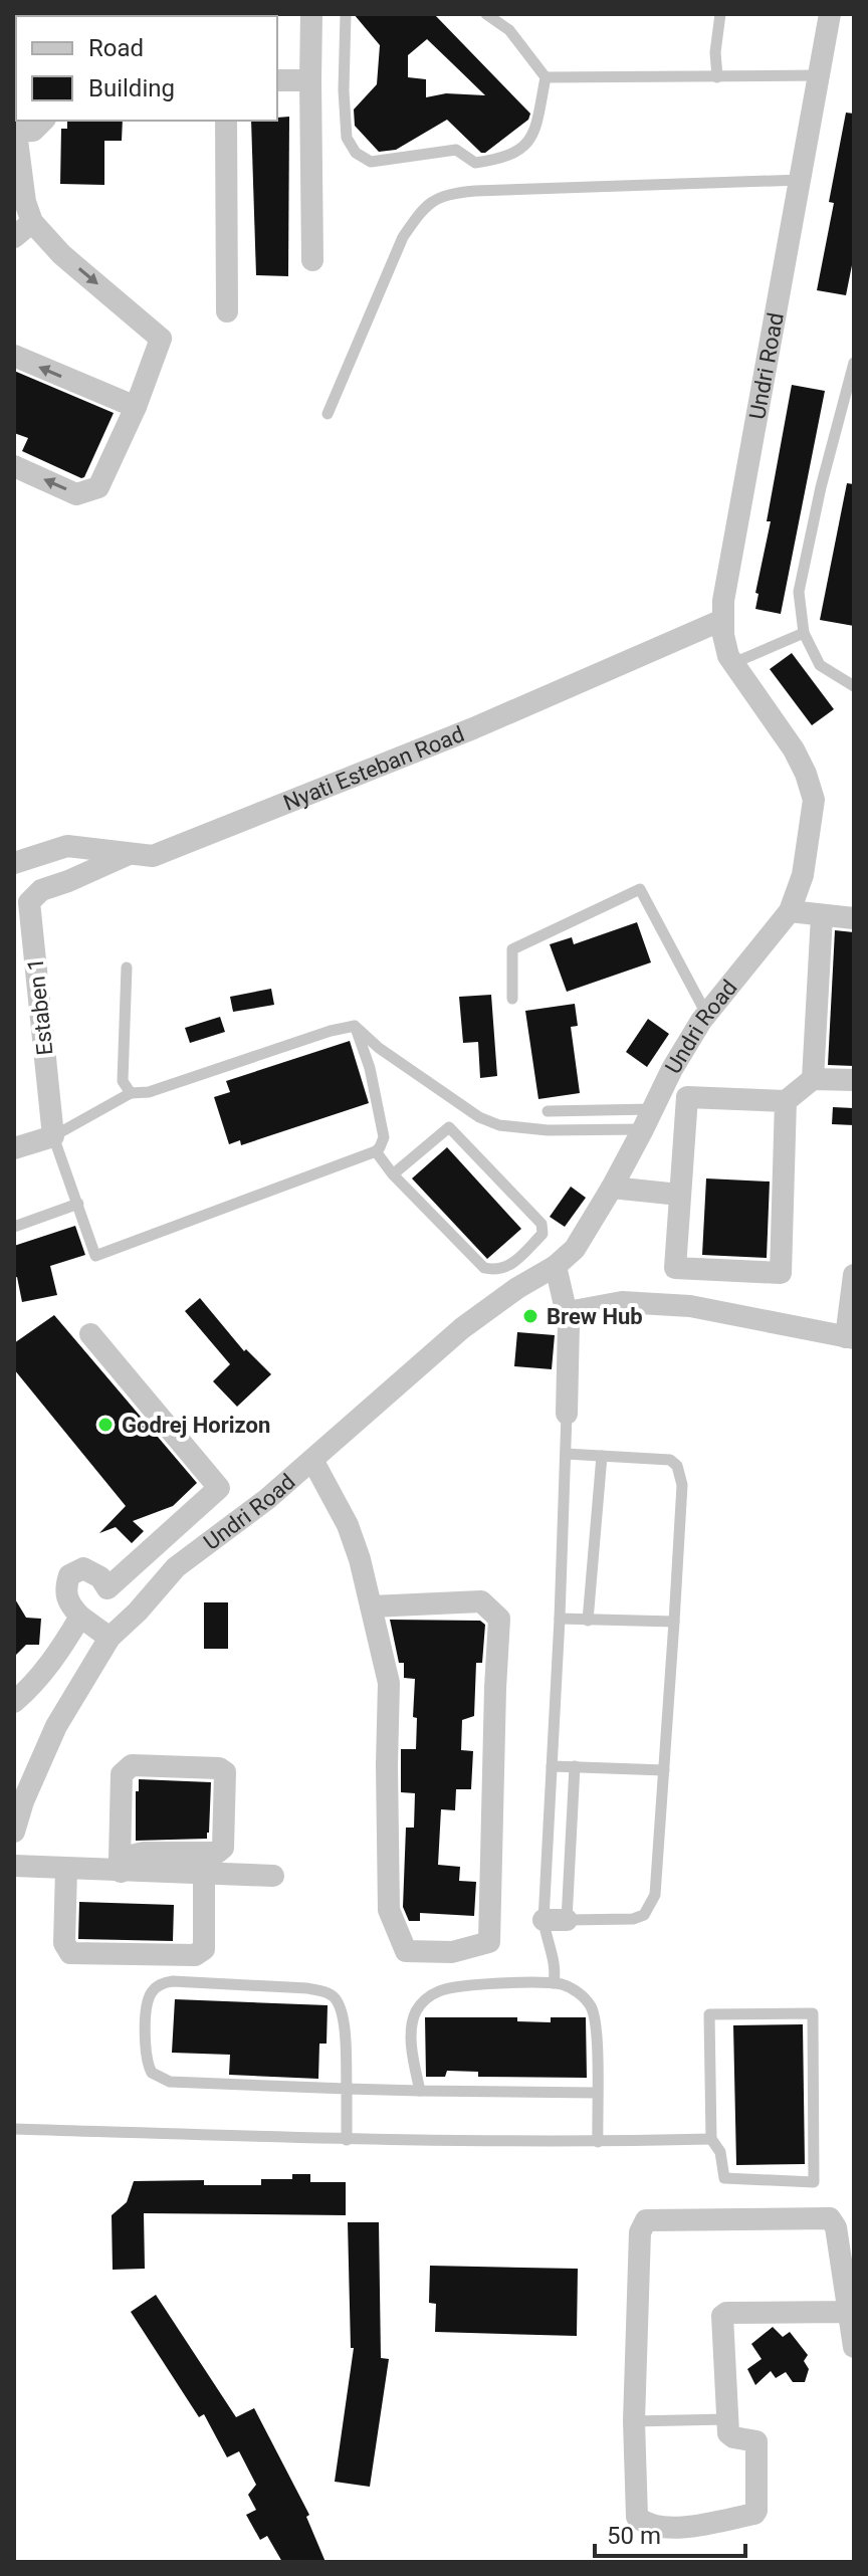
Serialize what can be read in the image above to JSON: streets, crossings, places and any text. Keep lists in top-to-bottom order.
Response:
{
  "streets": {
    "street": ["Undri Road", "Nyati Esteban Road", "Estaben 1"]
  },
  "crossings": [
    ["Undri Road", "Nyati Esteban Road"],
    ["Nyati Esteban Road", "Estaben 1"]
  ],
  "places": ["Brew Hub", "Godrej Horizon"],
  "legend": ["Road", "Building"],
  "scale_bar": "50 m"
}
